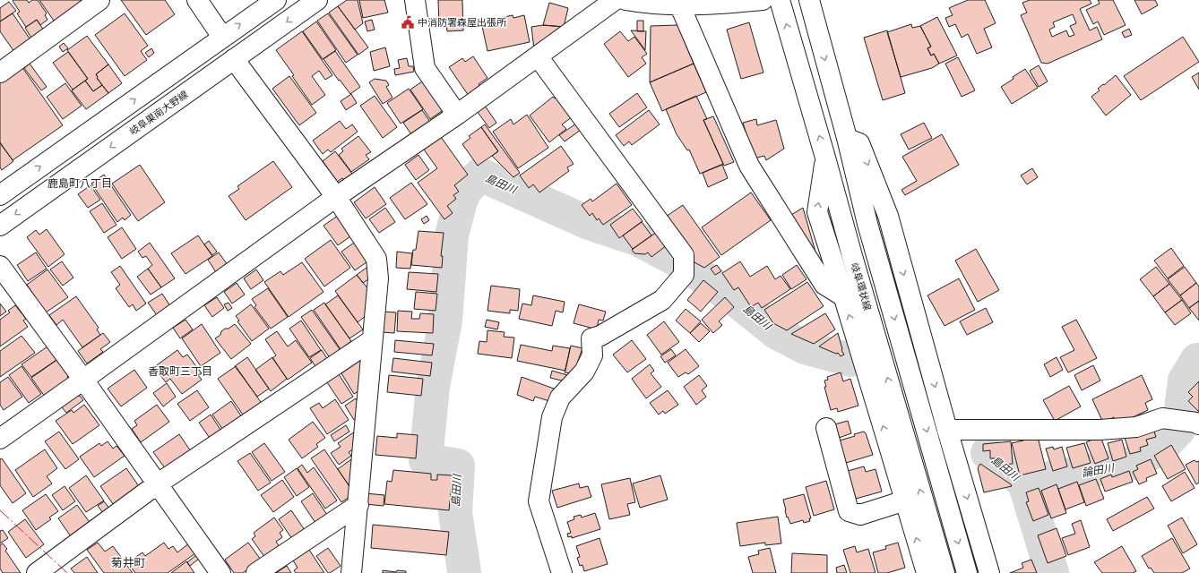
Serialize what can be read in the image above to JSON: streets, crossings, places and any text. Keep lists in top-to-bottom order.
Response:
{
  "streets": {
    "street": ["岐阜巣南大野線", "岐阜環状線"]
  },
  "districts": ["鹿島町八丁目", "香取町三丁目", "菊井町"],
  "water": ["島田川", "論田川"],
  "places": {
    "public building": ["中消防署森屋出張所"]
  }
}
